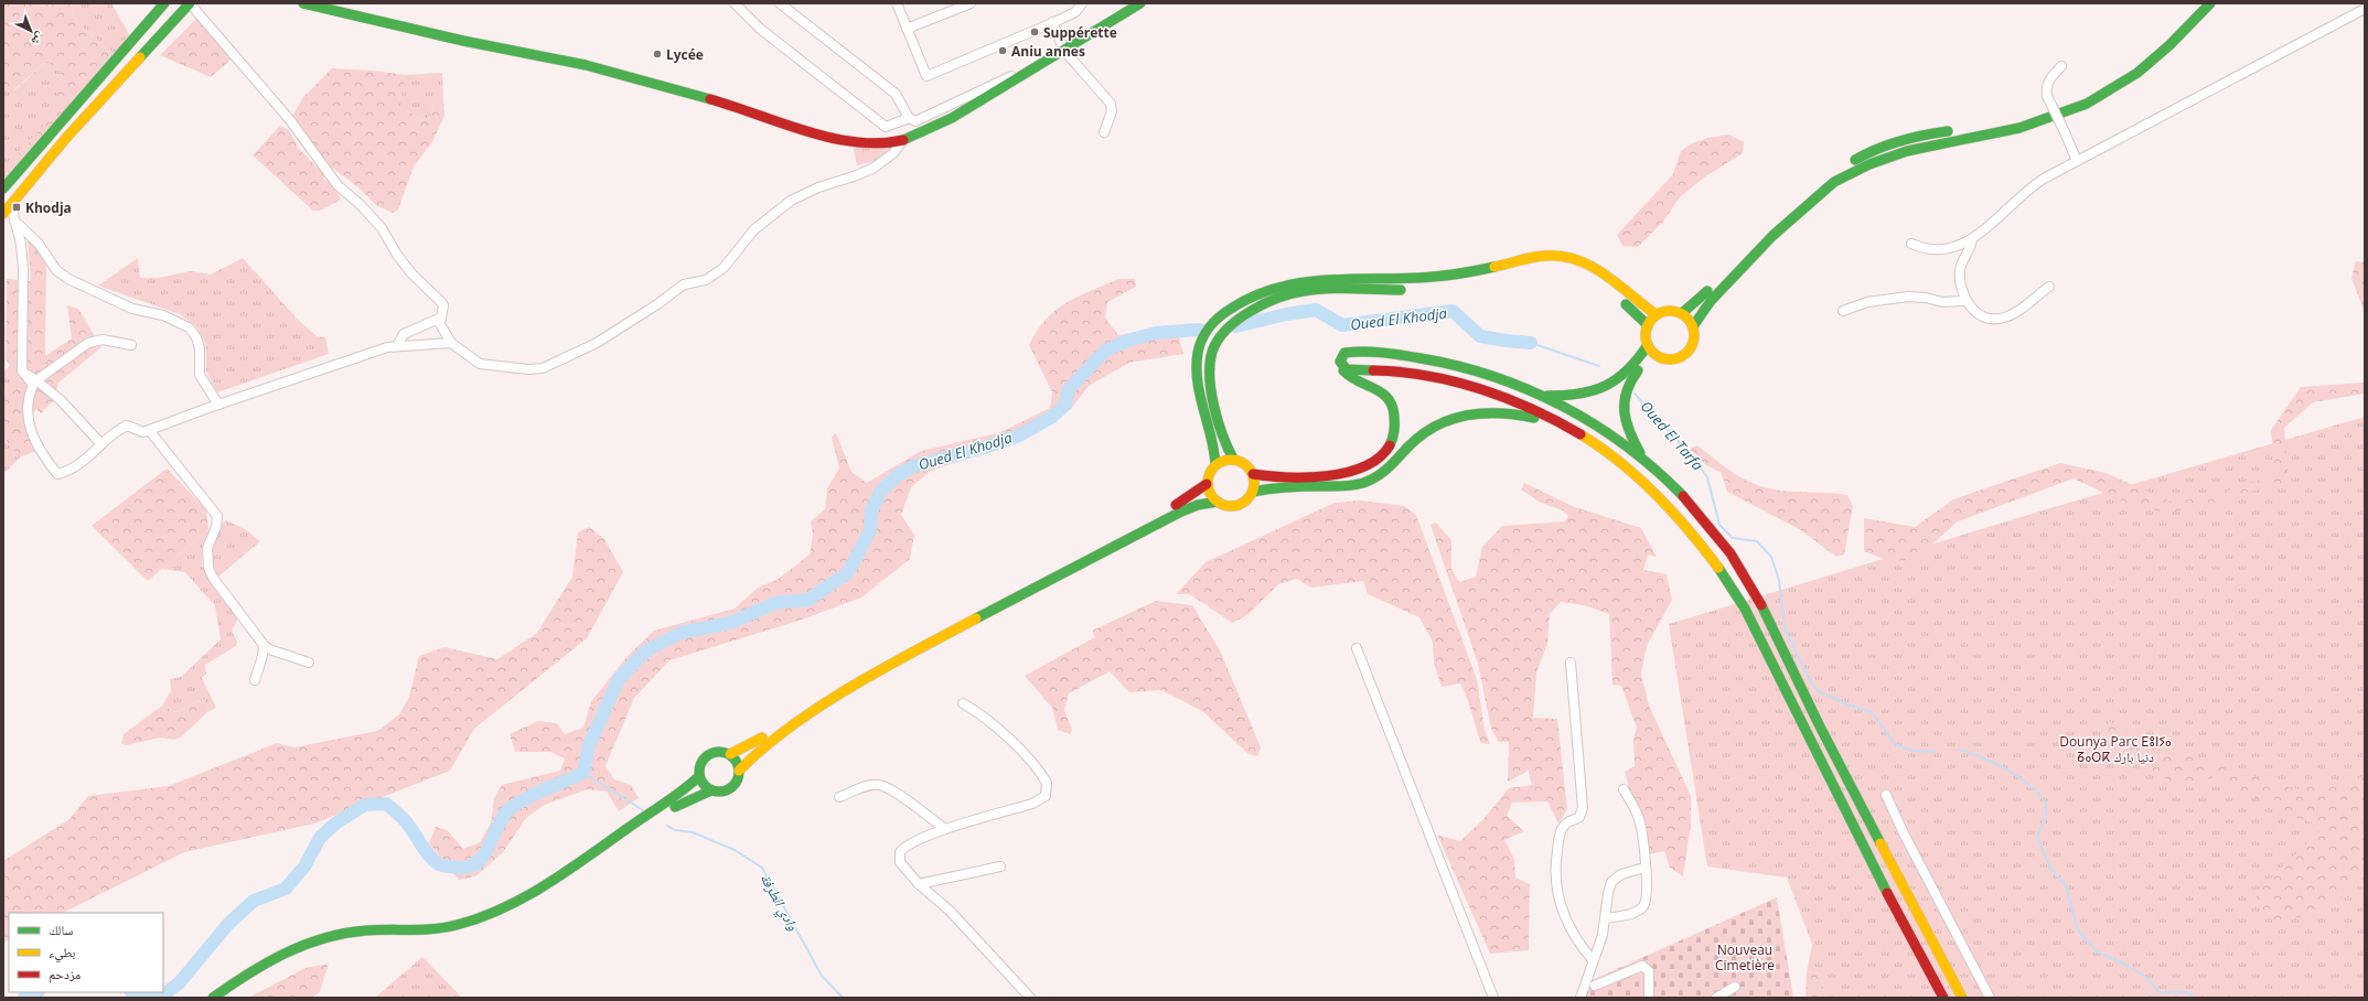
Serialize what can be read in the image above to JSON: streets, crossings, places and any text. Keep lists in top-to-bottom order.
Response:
{
  "water": ["Oued El Khodja", "Oued El Tarfa", "وادي الطرفة"],
  "parks": ["Dounya Parc ⴹⵓⵏⵢⴰ ⵒⴰⵔⴽ دنيا بارك", "Nouveau Cimetière"],
  "places": {
    "other": ["Suppérette", "Aniu annes", "Lycée"],
    "transit": ["Khodja"]
  },
  "legend": ["سالك", "بطيء", "مزدحم"],
  "north": "bottom right"
}
